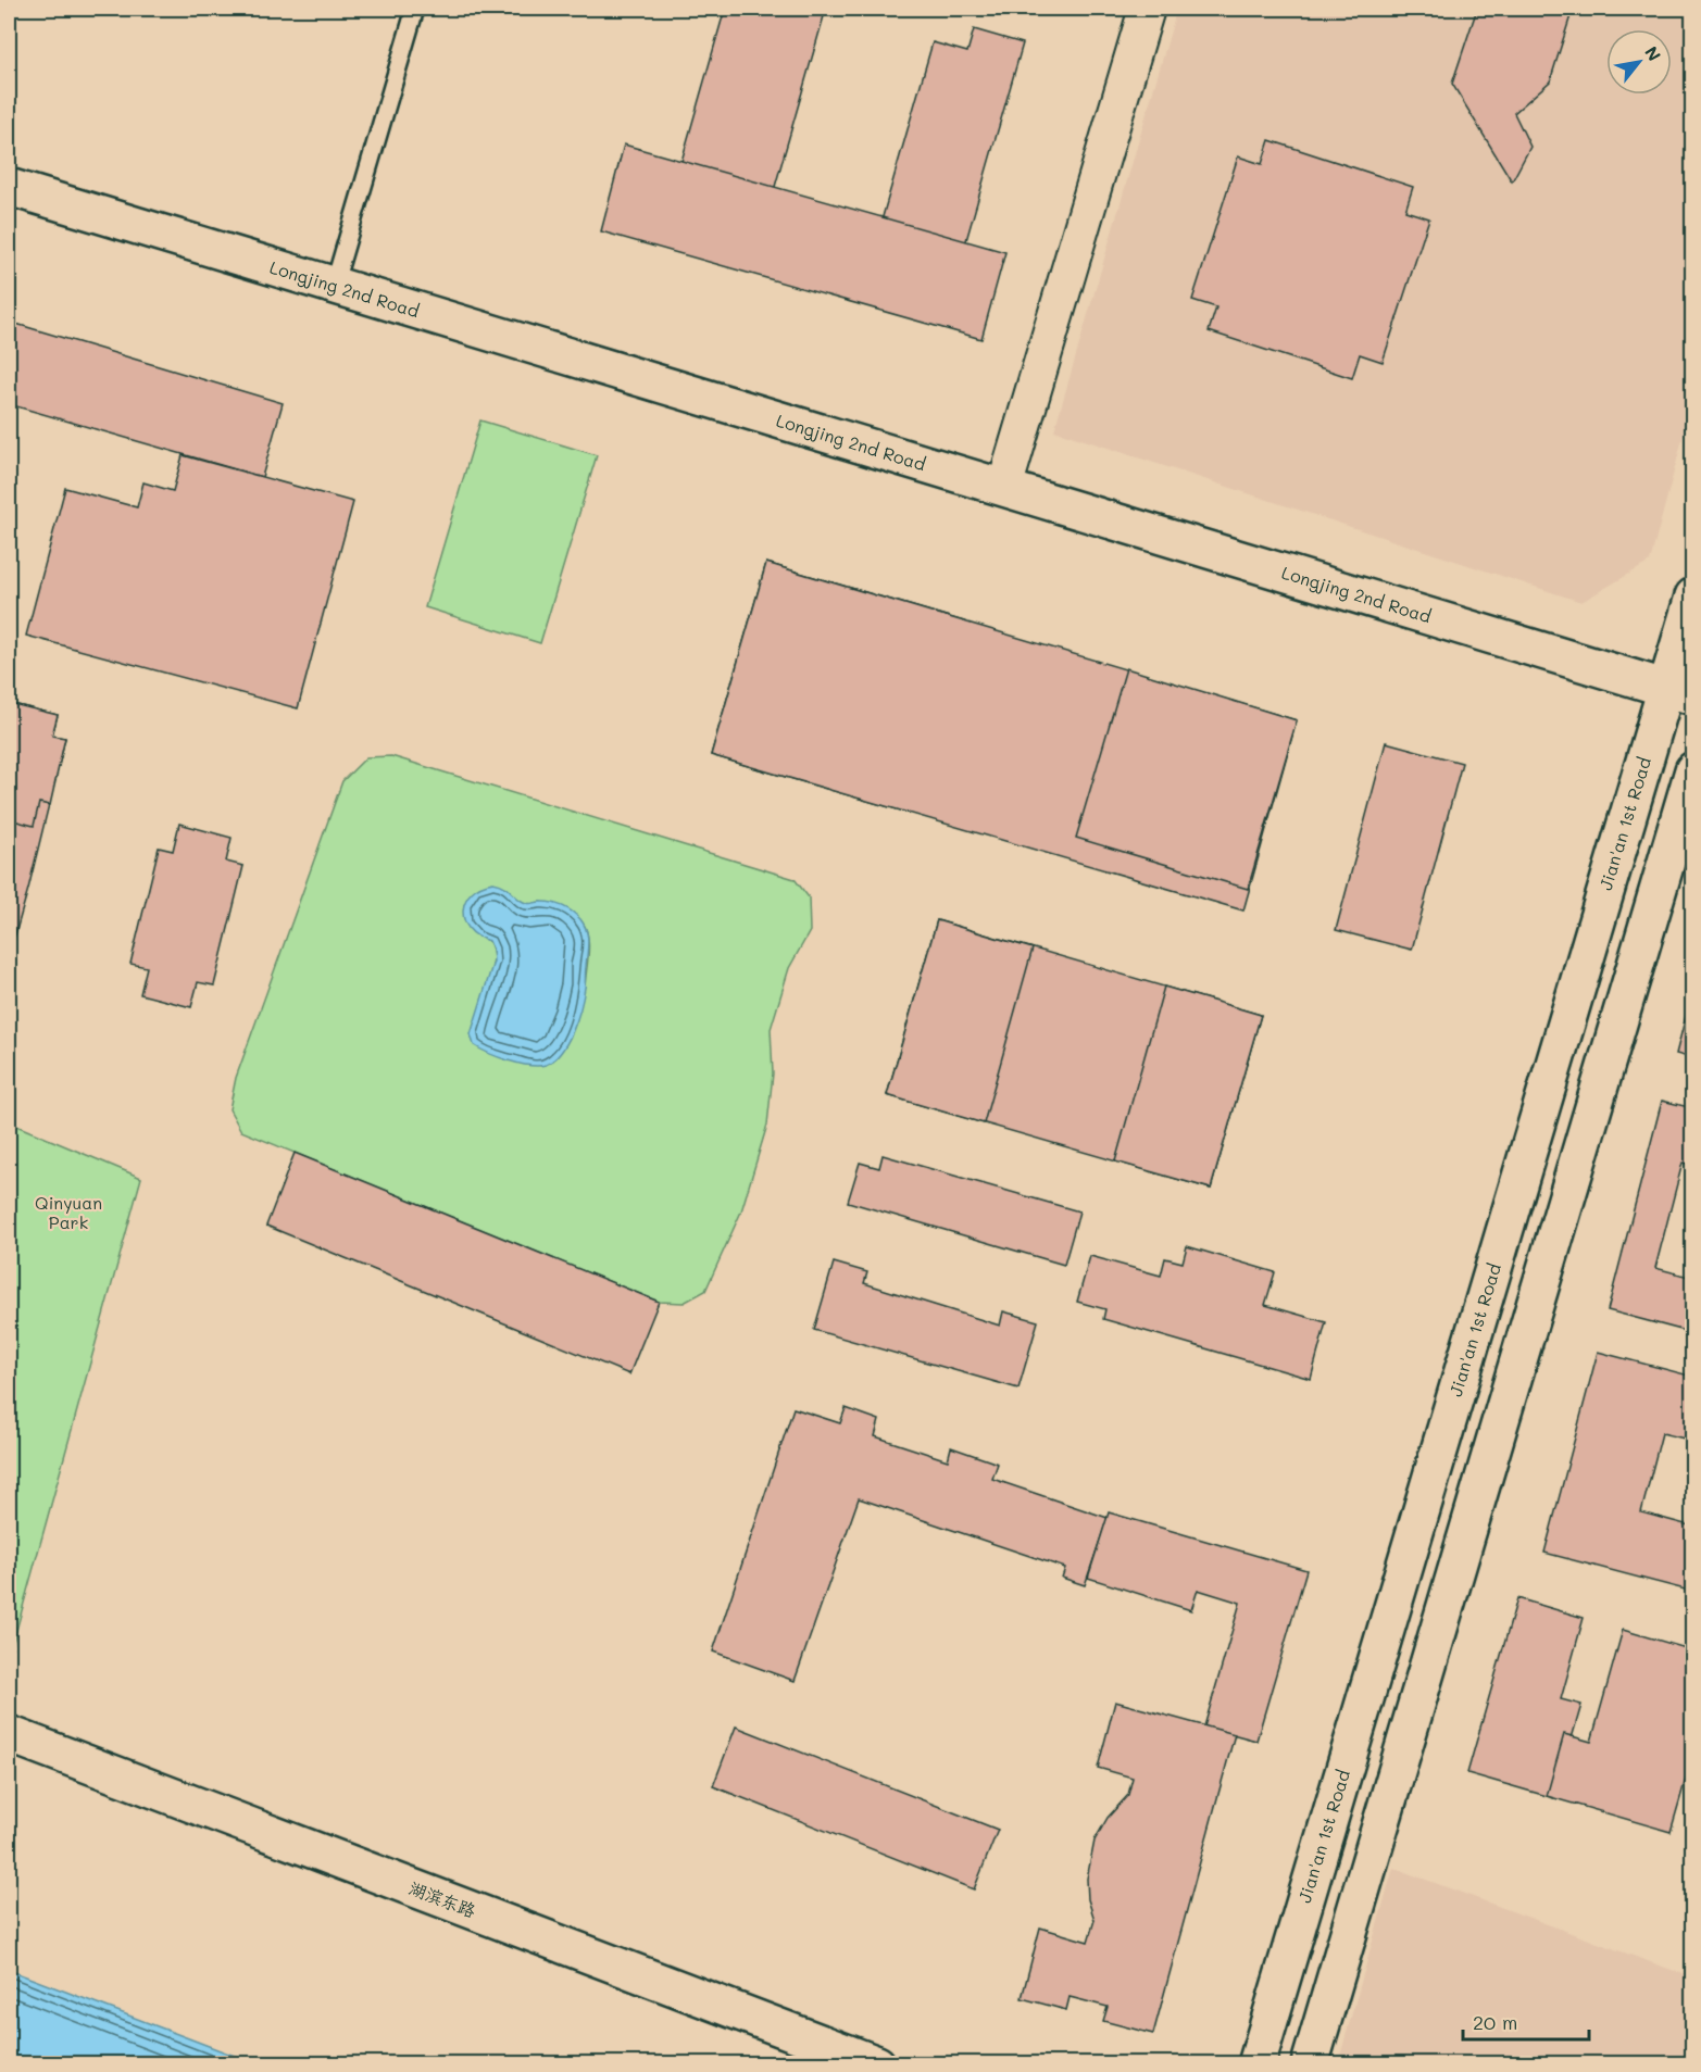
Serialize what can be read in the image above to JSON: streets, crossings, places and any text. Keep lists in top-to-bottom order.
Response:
{
  "streets": {
    "main road": ["Longjing 2nd Road", "Jian'an 1st Road", "湖滨东路"]
  },
  "crossings": [
    ["Longjing 2nd Road", "Jian'an 1st Road"]
  ],
  "parks": ["Qinyuan Park"],
  "scale_bar": "20 m",
  "north": "top right"
}
